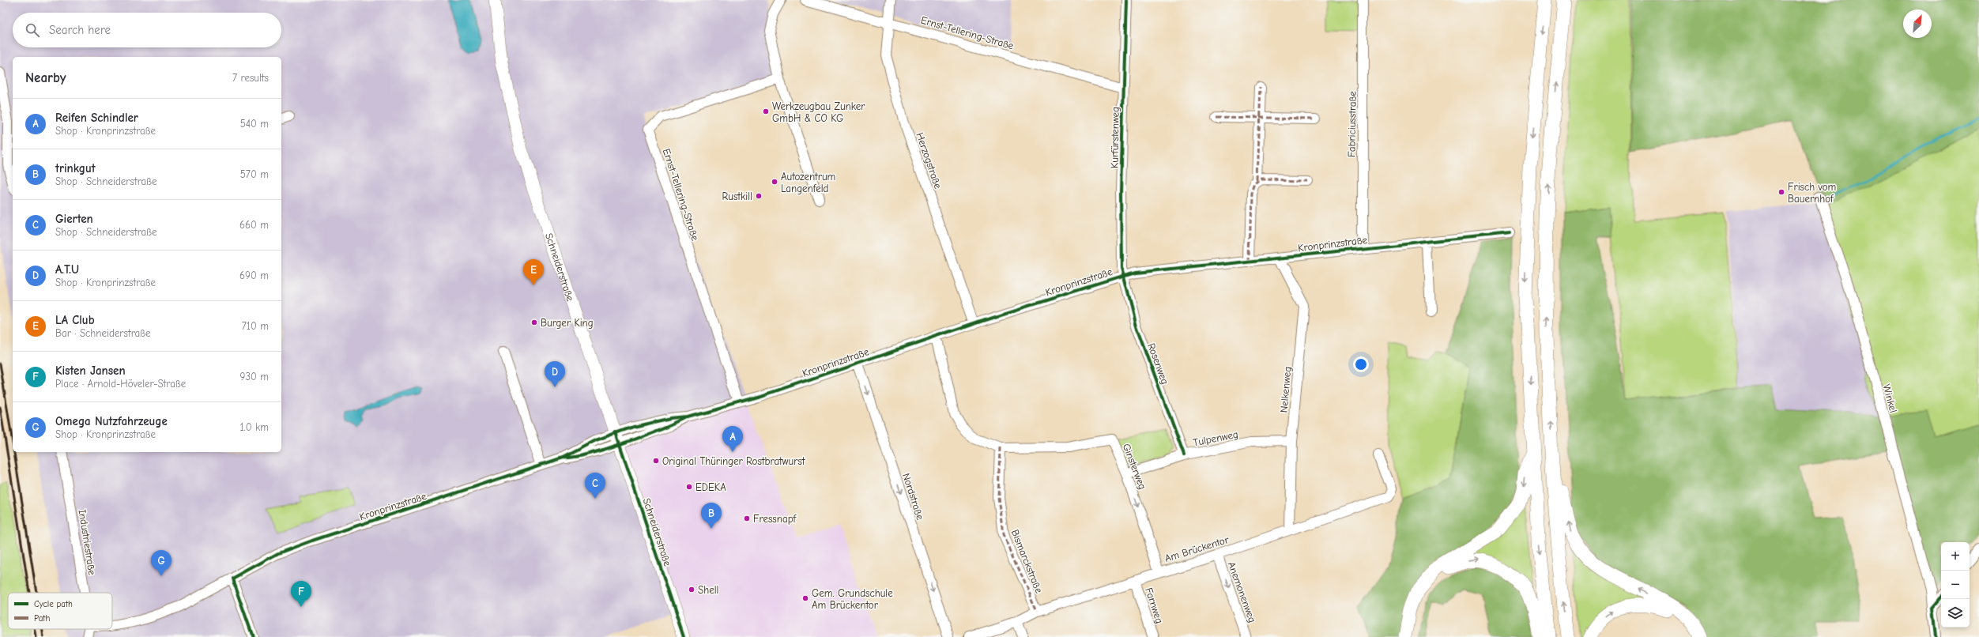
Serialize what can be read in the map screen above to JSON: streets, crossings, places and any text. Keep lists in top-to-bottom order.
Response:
{
  "streets": {
    "main road": ["Schneiderstraße"],
    "street": [
      "Ernst-Tellering-Straße",
      "Fabriciusstraße",
      "Kurfürstenweg",
      "Herzogstraße",
      "Kronprinzstraße",
      "Rosenweg",
      "Nelkenweg",
      "Winkel",
      "Tulpenweg",
      "Ginsterweg",
      "Nordstraße",
      "Industriestraße",
      "Am Brückentor",
      "Bismarckstraße",
      "Anemonenweg",
      "Farnweg"
    ]
  },
  "crossings": [
    ["Ernst-Tellering-Straße", "Kurfürstenweg"],
    ["Ernst-Tellering-Straße", "Herzogstraße"],
    ["Ernst-Tellering-Straße", "Kronprinzstraße"],
    ["Fabriciusstraße", "Kronprinzstraße"],
    ["Kurfürstenweg", "Kronprinzstraße"],
    ["Kurfürstenweg", "Rosenweg"],
    ["Herzogstraße", "Kronprinzstraße"],
    ["Kronprinzstraße", "Schneiderstraße"],
    ["Kronprinzstraße", "Rosenweg"],
    ["Kronprinzstraße", "Nelkenweg"],
    ["Kronprinzstraße", "Nordstraße"],
    ["Rosenweg", "Tulpenweg"],
    ["Nelkenweg", "Tulpenweg"],
    ["Nelkenweg", "Am Brückentor"],
    ["Tulpenweg", "Ginsterweg"],
    ["Ginsterweg", "Am Brückentor"],
    ["Ginsterweg", "Bismarckstraße"],
    ["Am Brückentor", "Bismarckstraße"],
    ["Am Brückentor", "Anemonenweg"],
    ["Am Brückentor", "Farnweg"]
  ],
  "one_way": ["Ginsterweg", "Anemonenweg"],
  "places": [
    "Werkzeugbau Zunker GmbH & CO KG",
    "Autozentrum Langenfeld",
    "Frisch vom Bauernhof",
    "Rustkill",
    "Burger King",
    "Original Thüringer Rostbratwurst",
    "EDEKA",
    "Fressnapf",
    "Shell",
    "Gem. Grundschule Am Brückentor"
  ],
  "legend": ["Cycle path", "Path"],
  "north": "top right",
  "page": {
    "search": "Search here",
    "heading": ["Nearby", "7 results"],
    "list": [
      {
        "mark": "A",
        "name": "Reifen Schindler",
        "note": "Shop · Kronprinzstraße",
        "value": "540 m"
      },
      {
        "mark": "B",
        "name": "trinkgut",
        "note": "Shop · Schneiderstraße",
        "value": "570 m"
      },
      {
        "mark": "C",
        "name": "Gierten",
        "note": "Shop · Schneiderstraße",
        "value": "660 m"
      },
      {
        "mark": "D",
        "name": "A.T.U",
        "note": "Shop · Kronprinzstraße",
        "value": "690 m"
      },
      {
        "mark": "E",
        "name": "LA Club",
        "note": "Bar · Schneiderstraße",
        "value": "710 m"
      },
      {
        "mark": "F",
        "name": "Kisten Jansen",
        "note": "Place · Arnold-Höveler-Straße",
        "value": "930 m"
      },
      {
        "mark": "G",
        "name": "Omega Nutzfahrzeuge",
        "note": "Shop · Kronprinzstraße",
        "value": "1.0 km"
      }
    ],
    "pins": [
      "E",
      "D",
      "A",
      "C",
      "B",
      "G",
      "F"
    ],
    "map_buttons": ["+", "−"]
  }
}
